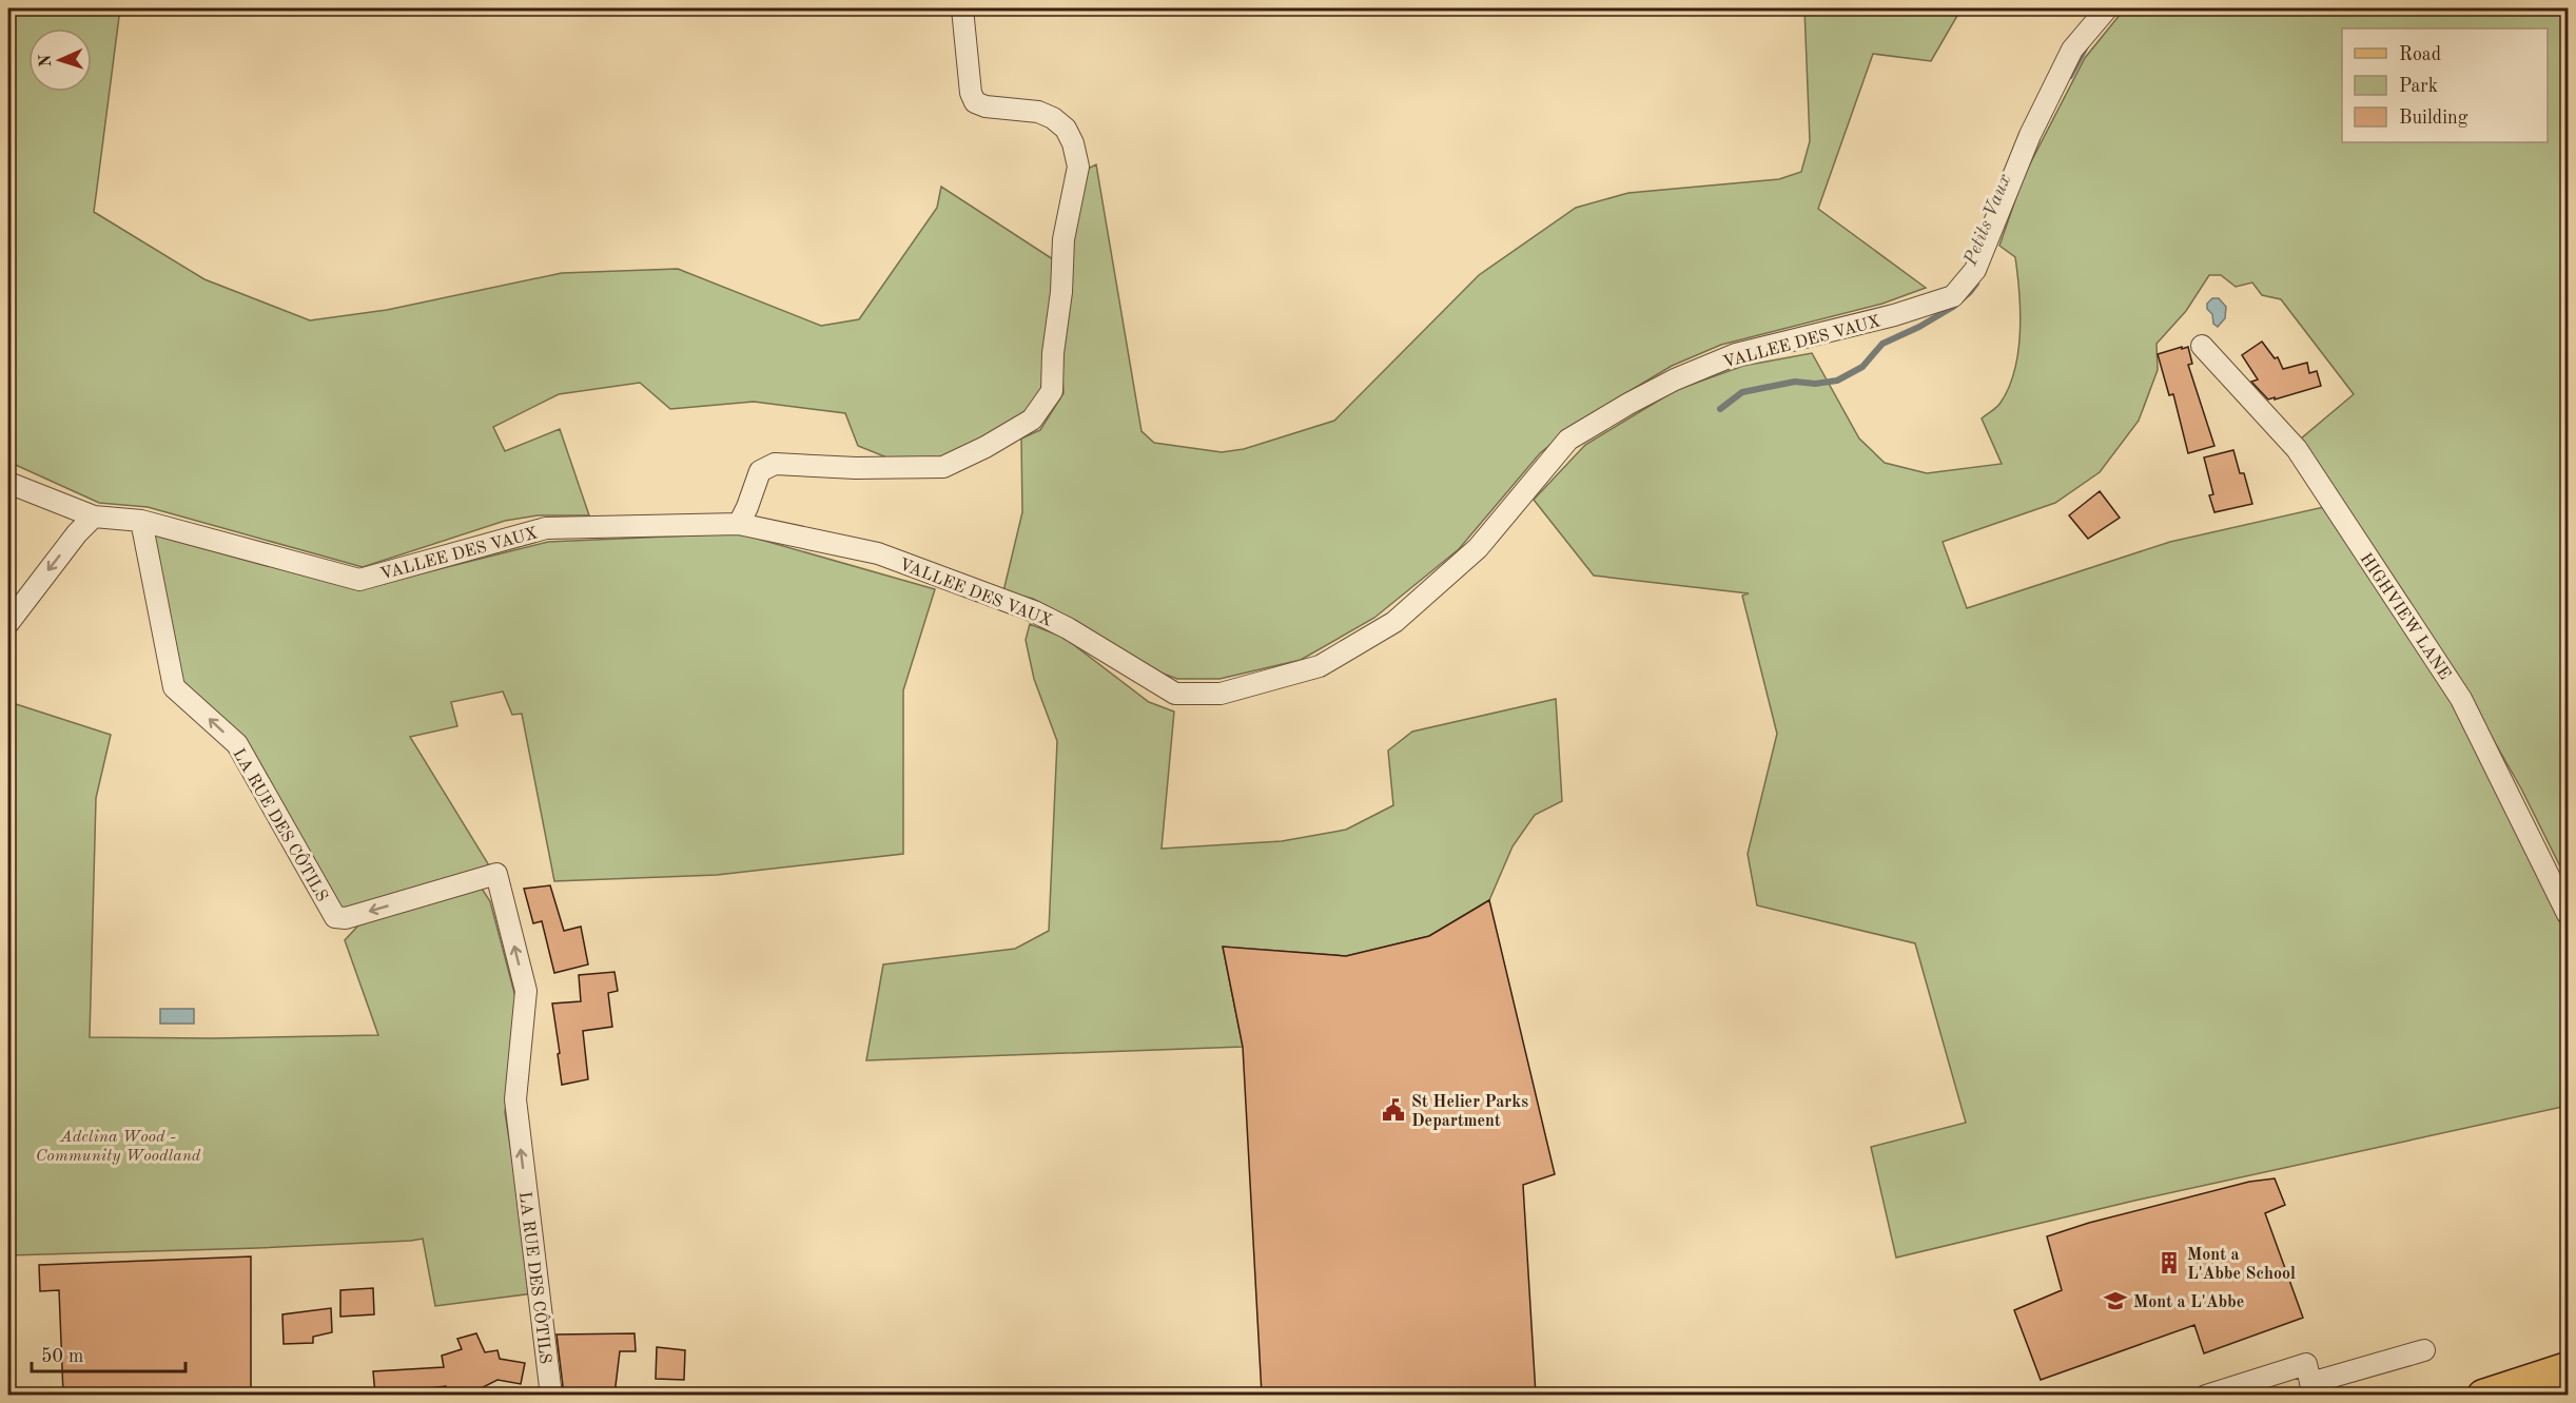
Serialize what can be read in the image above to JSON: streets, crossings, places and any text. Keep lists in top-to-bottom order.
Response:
{
  "streets": {
    "street": ["VALLEE DES VAUX", "HIGHVIEW LANE", "LA RUE DES CÔTILS"]
  },
  "crossings": [
    ["VALLEE DES VAUX", "LA RUE DES CÔTILS"]
  ],
  "one_way": ["LA RUE DES CÔTILS"],
  "water": ["Petits Vaux"],
  "parks": ["Adelina Wood - Community Woodland"],
  "places": {
    "public building": ["St Helier Parks Department"],
    "building": ["Mont a L'Abbe School"],
    "school or university": ["Mont a L'Abbe"]
  },
  "legend": ["Road", "Park", "Building"],
  "scale_bar": "50 m",
  "north": "left"
}
